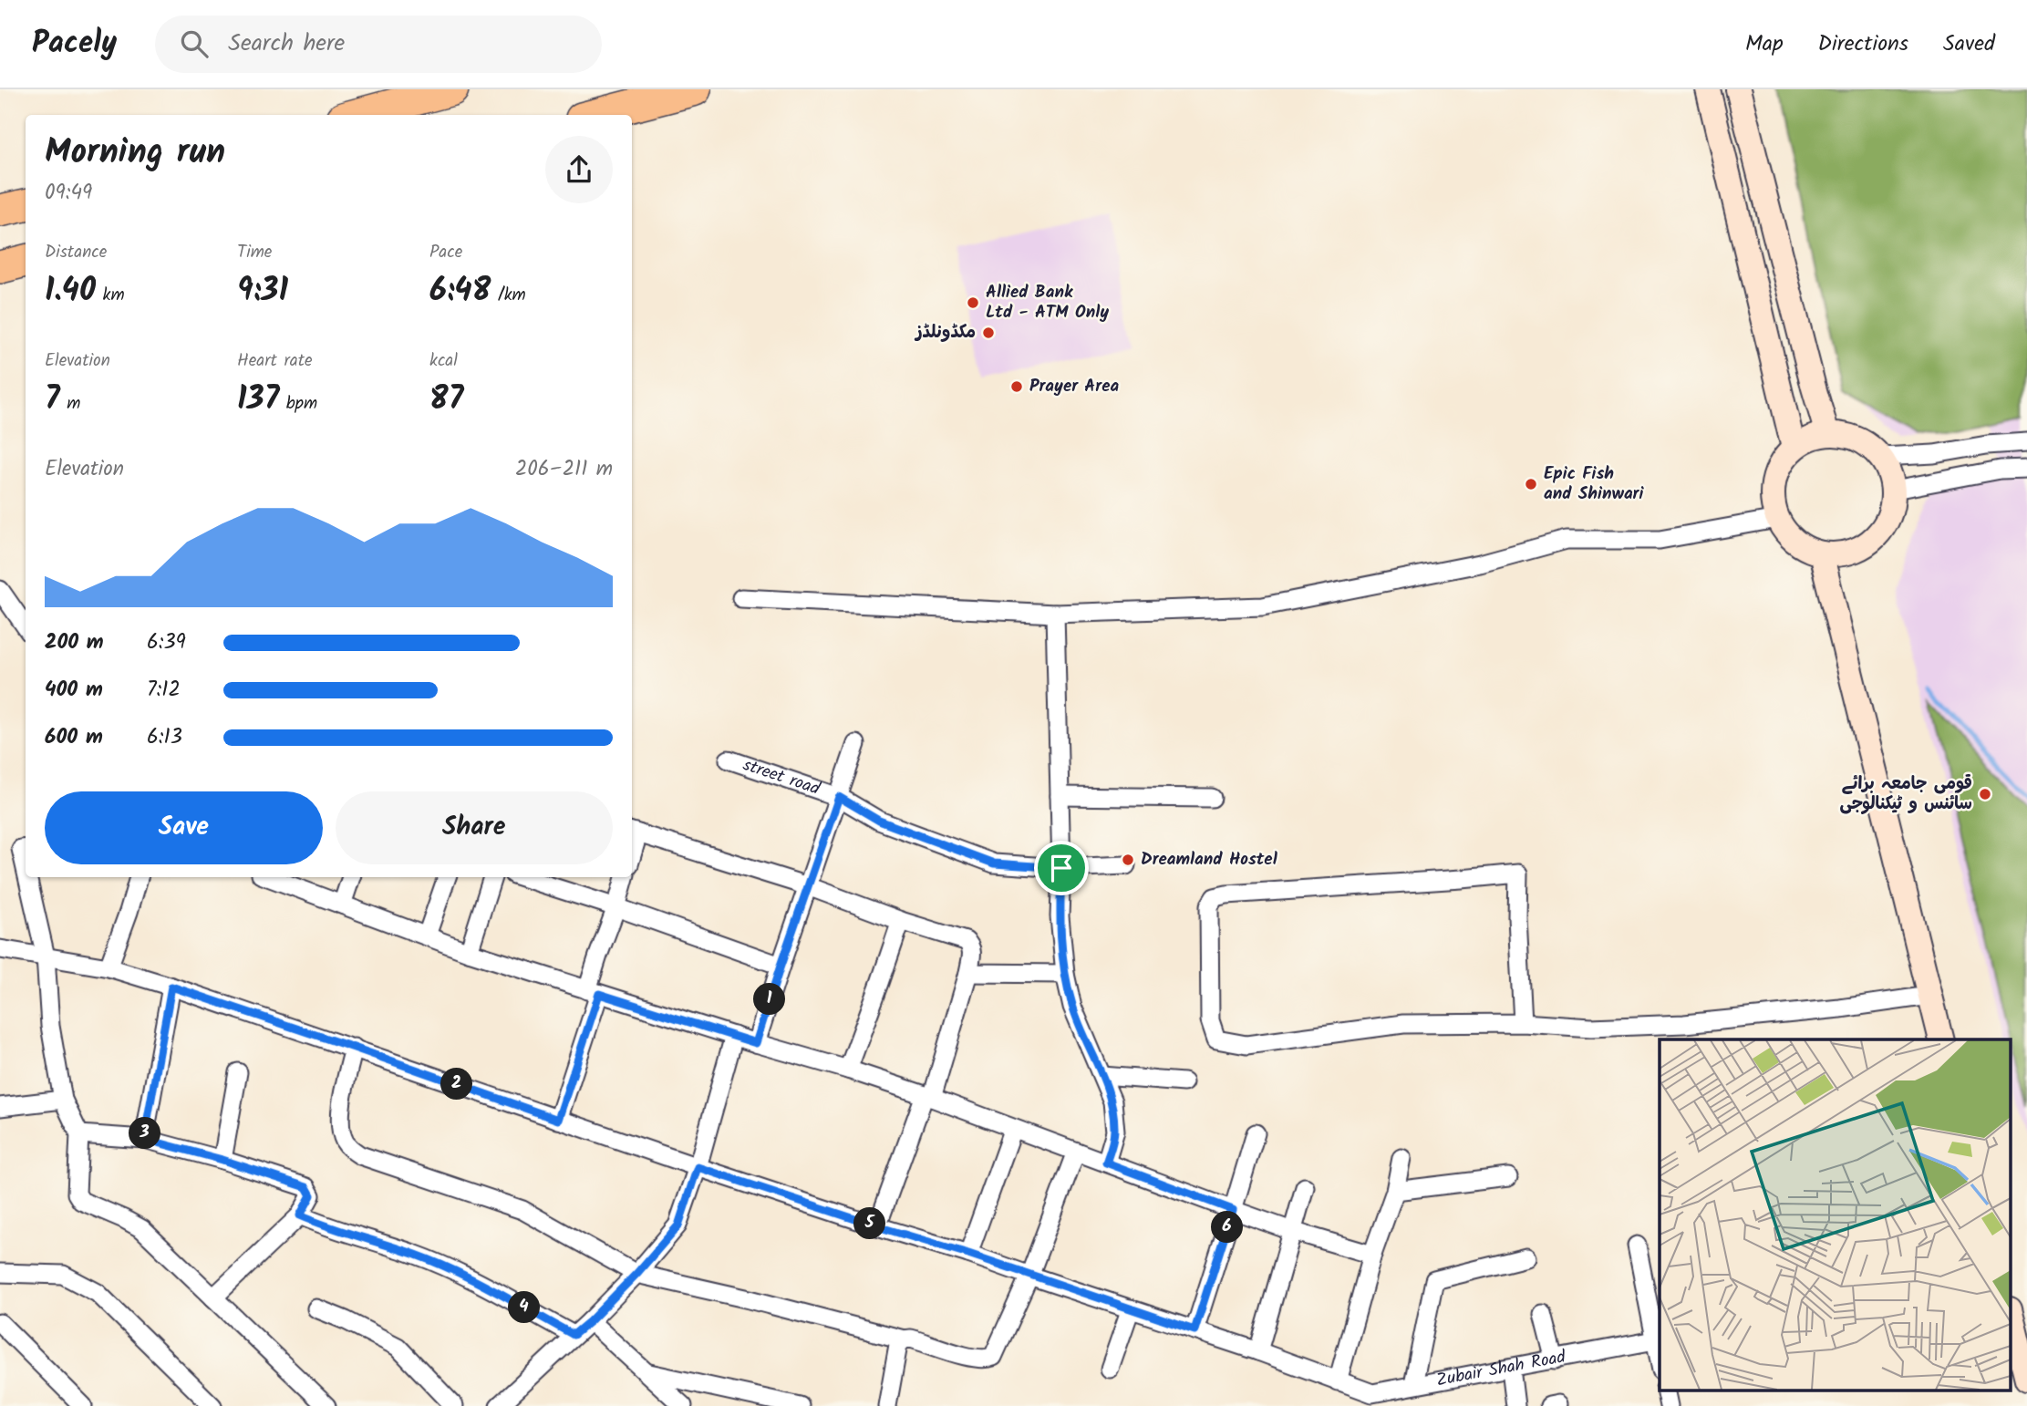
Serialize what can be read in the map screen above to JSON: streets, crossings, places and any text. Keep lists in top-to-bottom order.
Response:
{
  "streets": {
    "street": ["street road", "Zubair Shah Road"]
  },
  "places": [
    "Allied Bank Ltd - ATM Only",
    "مکڈونلڈز",
    "Prayer Area",
    "Epic Fish and Shinwari",
    "قومی جامعہ برائے سائنس و ٹیکنالوجی",
    "Dreamland Hostel"
  ],
  "page": {
    "header": "Pacely",
    "search": "Search here",
    "nav": ["Map", "Directions", "Saved"],
    "heading": ["Morning run", "09:49"],
    "stats": [
      ["Distance", "1.40 km"],
      ["Time", "9:31"],
      ["Pace", "6:48 /km"],
      ["Elevation", "7 m"],
      ["Heart rate", "137 bpm"],
      ["kcal", "87"]
    ],
    "chart": ["Elevation", "206–211 m"],
    "list": [
      {
        "name": "200 m",
        "note": "6:39"
      },
      {
        "name": "400 m",
        "note": "7:12"
      },
      {
        "name": "600 m",
        "note": "6:13"
      }
    ],
    "buttons": ["Save", "Share"],
    "pins": [
      "1",
      "2",
      "3",
      "5",
      "6",
      "4"
    ]
  }
}
